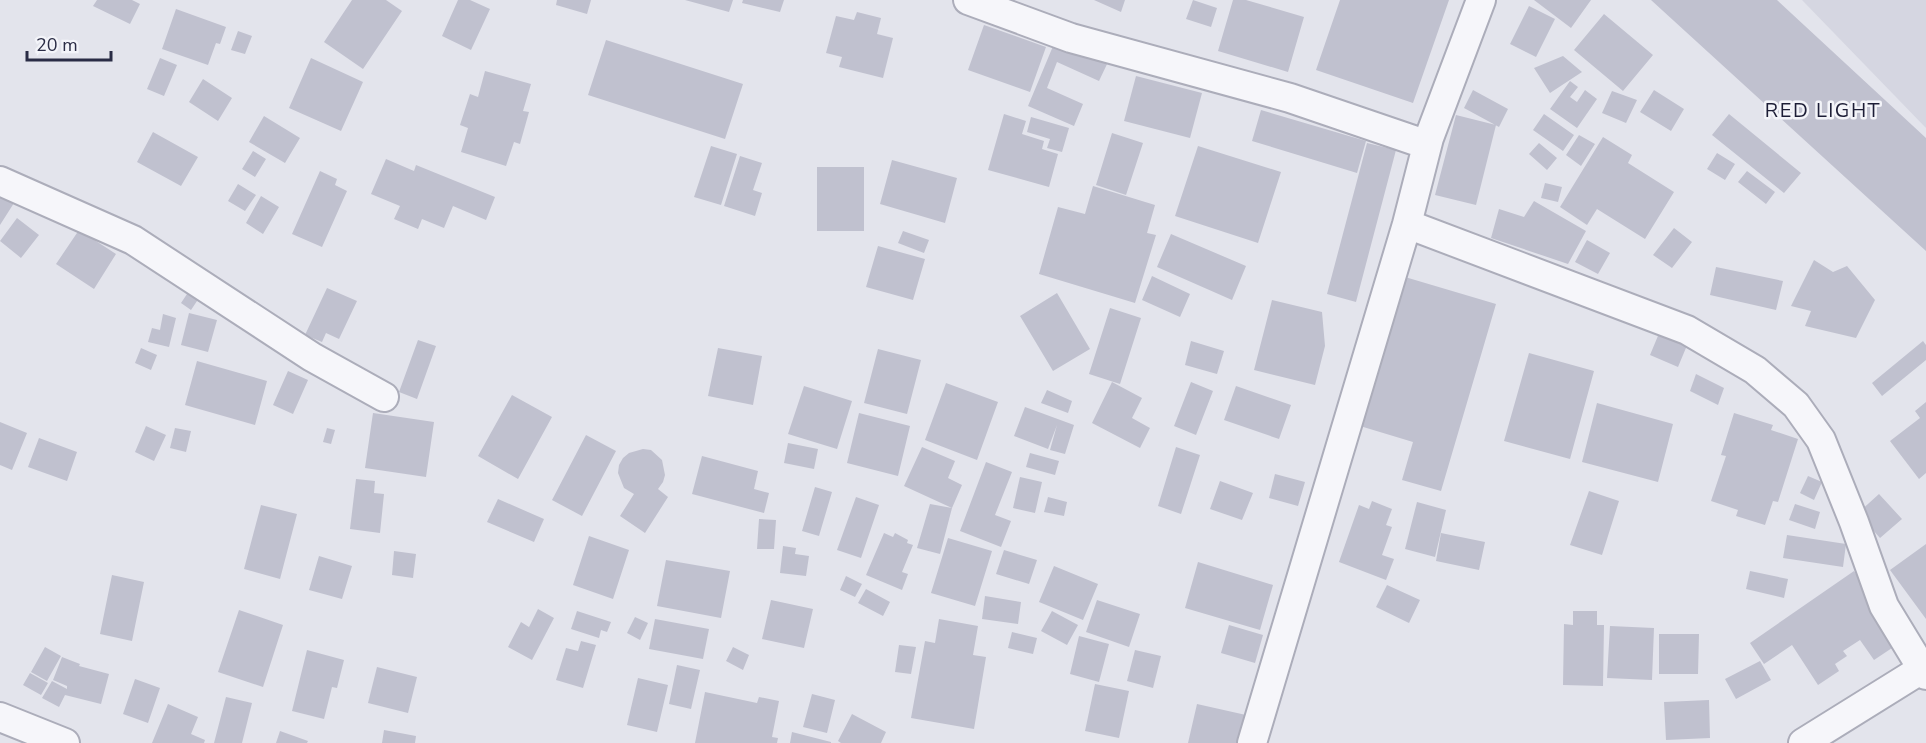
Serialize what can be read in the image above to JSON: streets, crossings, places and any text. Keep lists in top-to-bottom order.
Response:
{
  "districts": ["RED LIGHT"],
  "scale_bar": "20 m"
}
